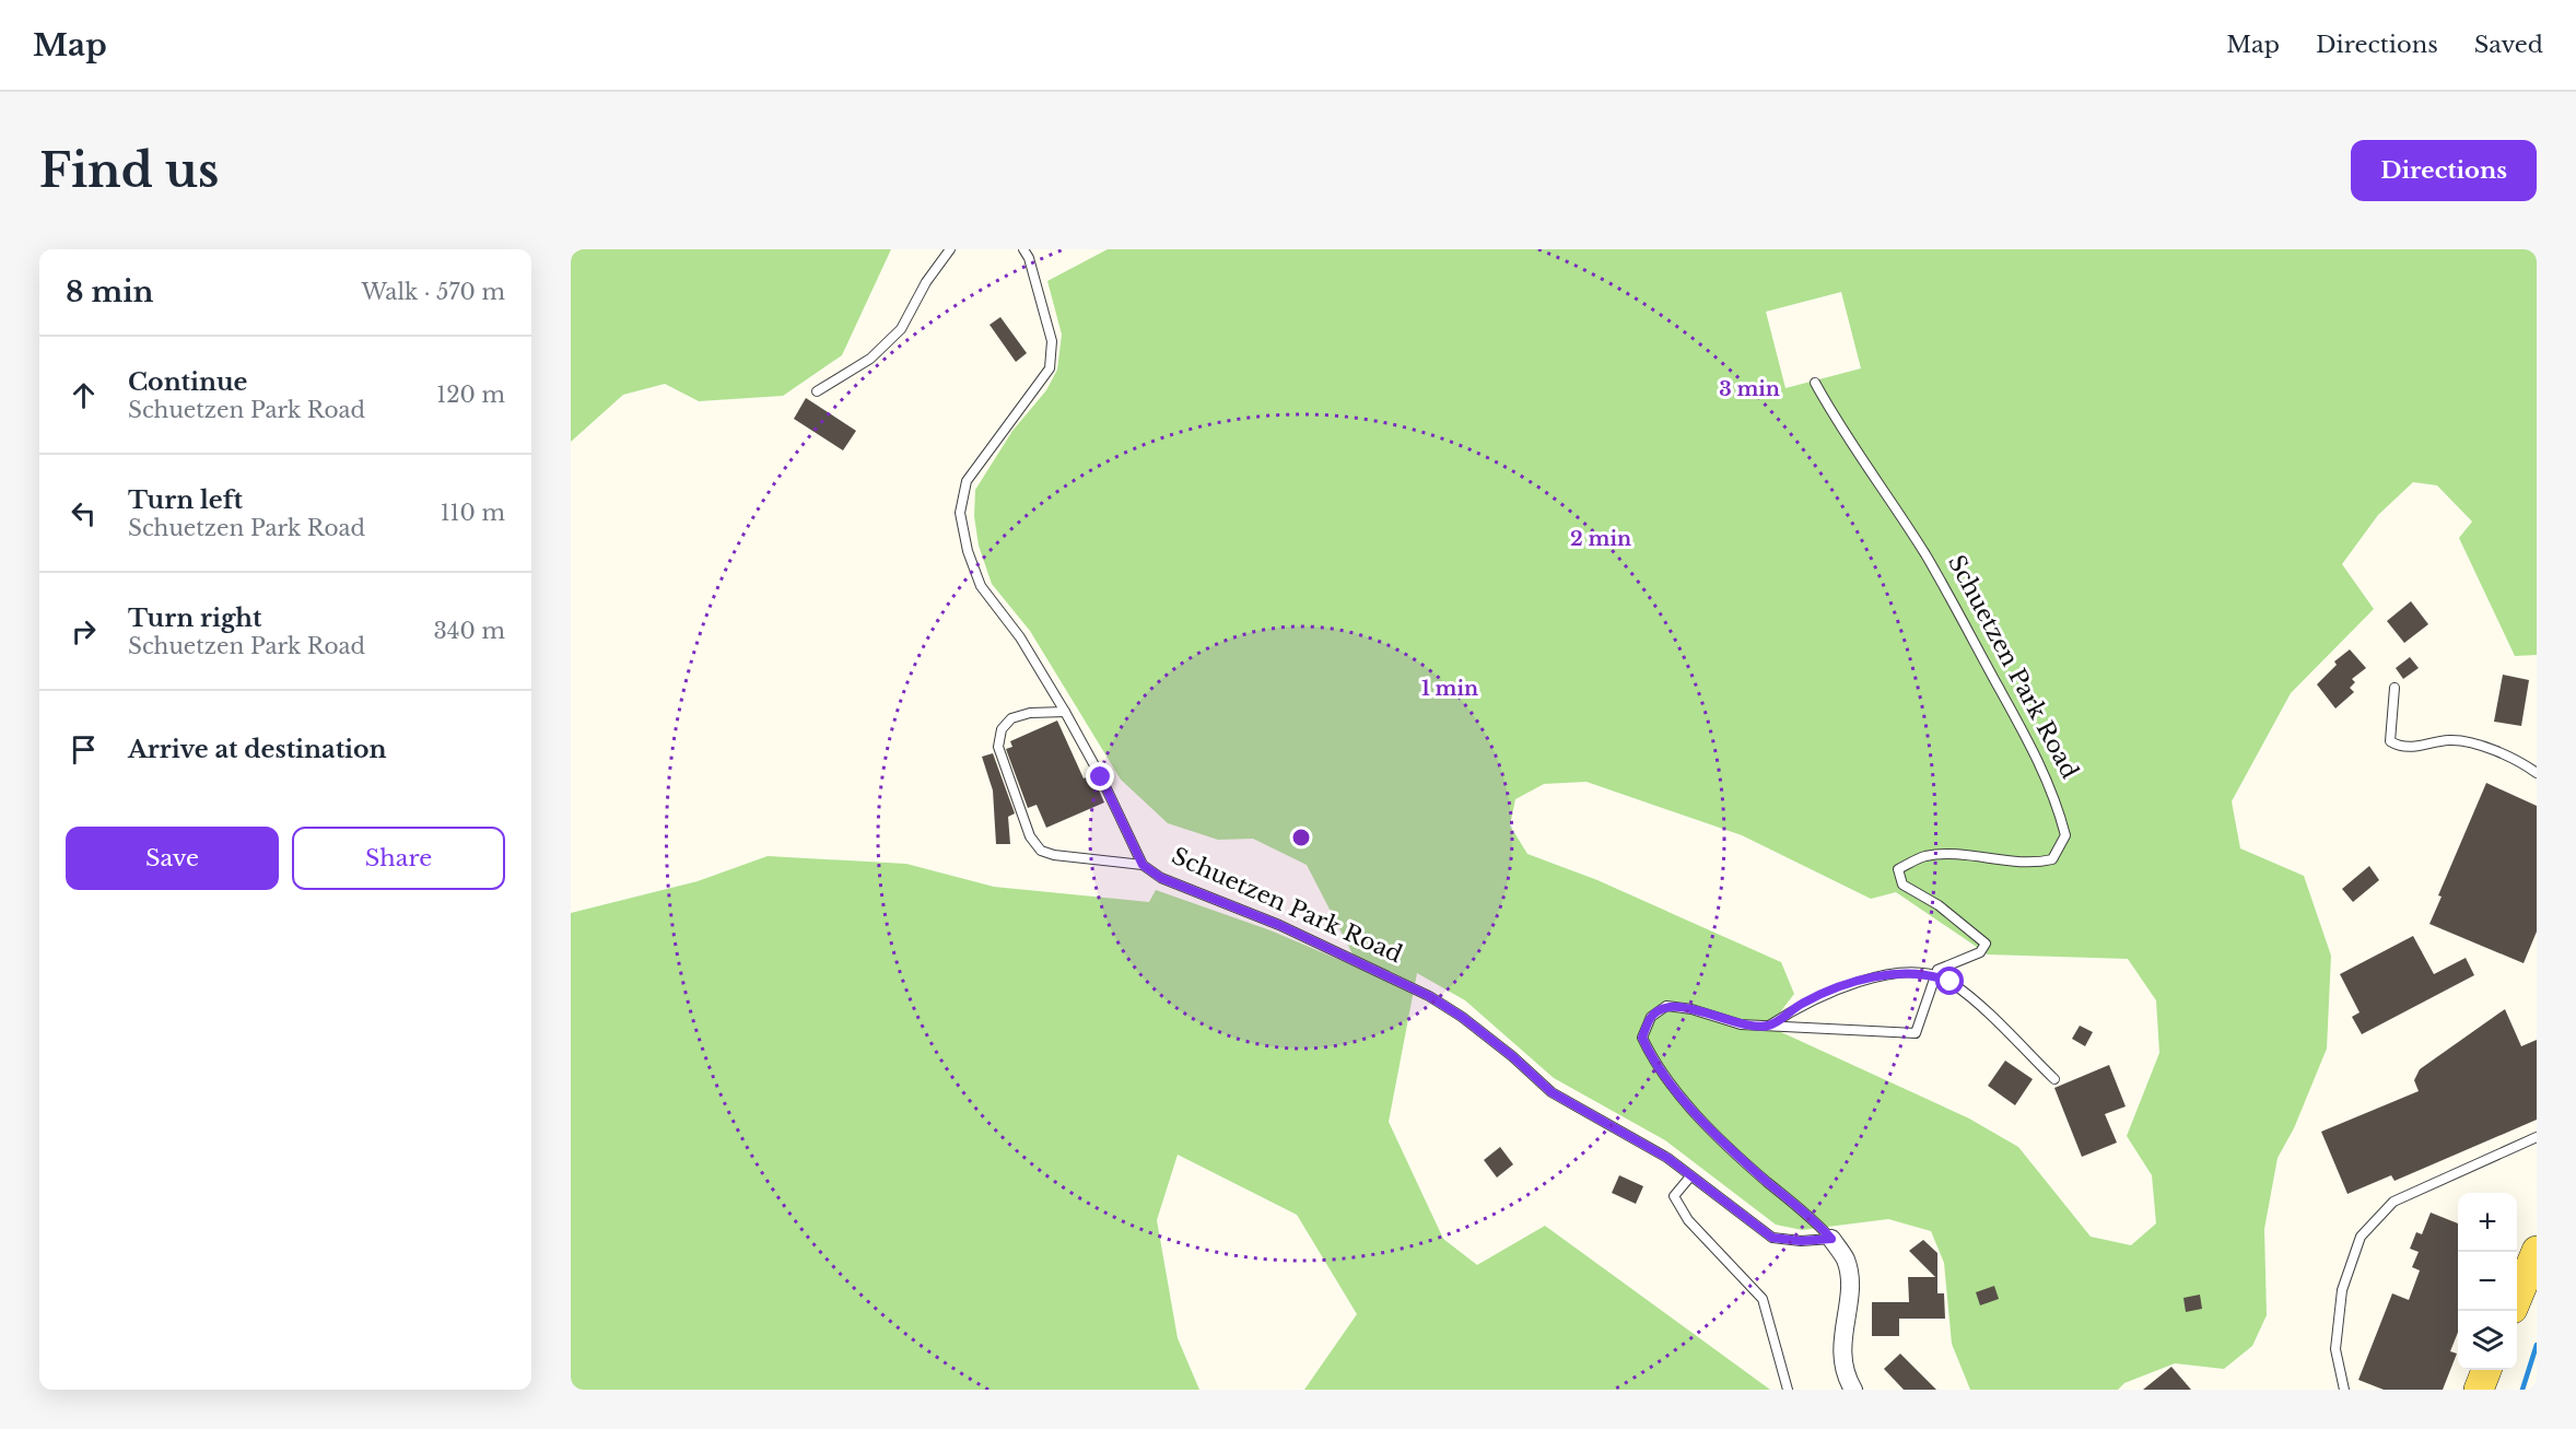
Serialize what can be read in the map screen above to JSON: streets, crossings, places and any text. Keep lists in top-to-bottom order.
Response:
{
  "streets": {
    "lane": ["Schuetzen Park Road"]
  },
  "page": {
    "header": "Map",
    "nav": ["Map", "Directions", "Saved"],
    "buttons": [
      "Directions",
      ["Save", "Share"]
    ],
    "title": "Find us",
    "heading": ["8 min", "Walk · 570 m"],
    "list": [
      ["Continue", "Schuetzen Park Road", "120 m"],
      ["Turn left", "Schuetzen Park Road", "110 m"],
      ["Turn right", "Schuetzen Park Road", "340 m"],
      "Arrive at destination"
    ],
    "map_buttons": ["+", "−"]
  },
  "rings": ["3 min", "2 min", "1 min"]
}
